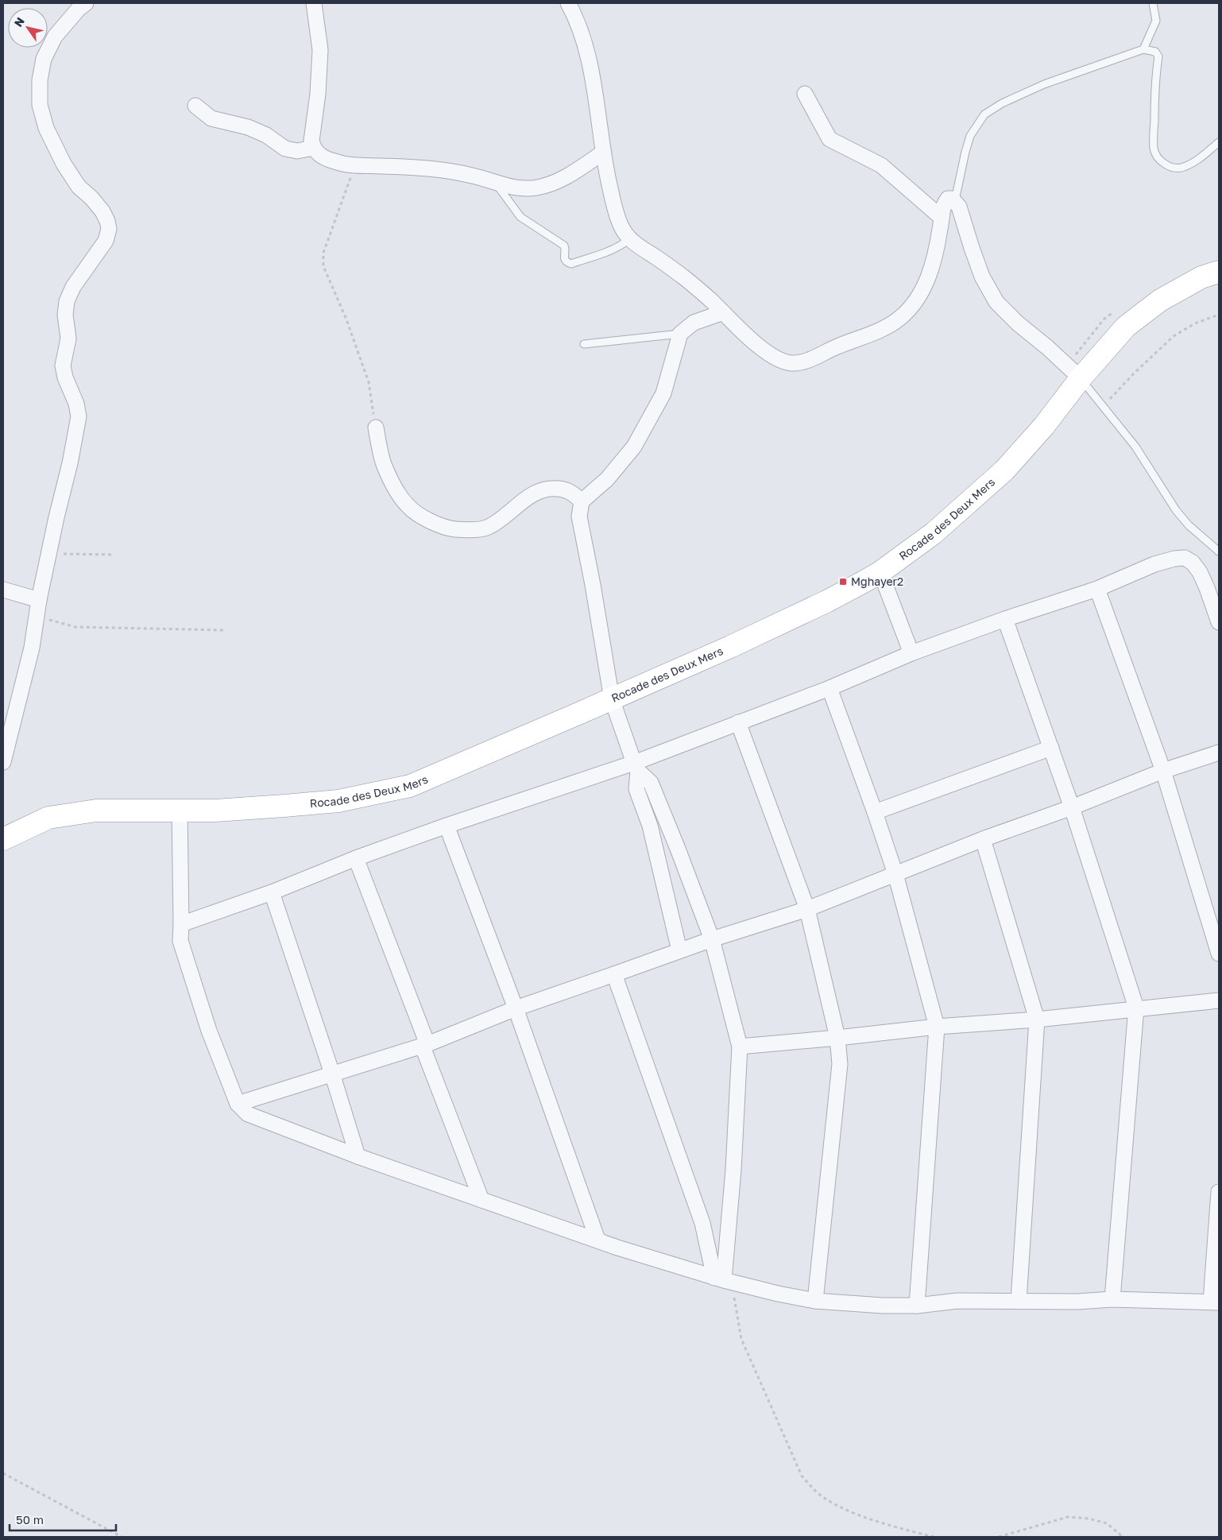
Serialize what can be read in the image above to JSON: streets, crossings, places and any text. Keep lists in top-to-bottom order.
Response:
{
  "streets": {
    "highway": ["Rocade des Deux Mers"]
  },
  "places": {
    "transit": ["Mghayer2"]
  },
  "scale_bar": "50 m",
  "north": "top left"
}
